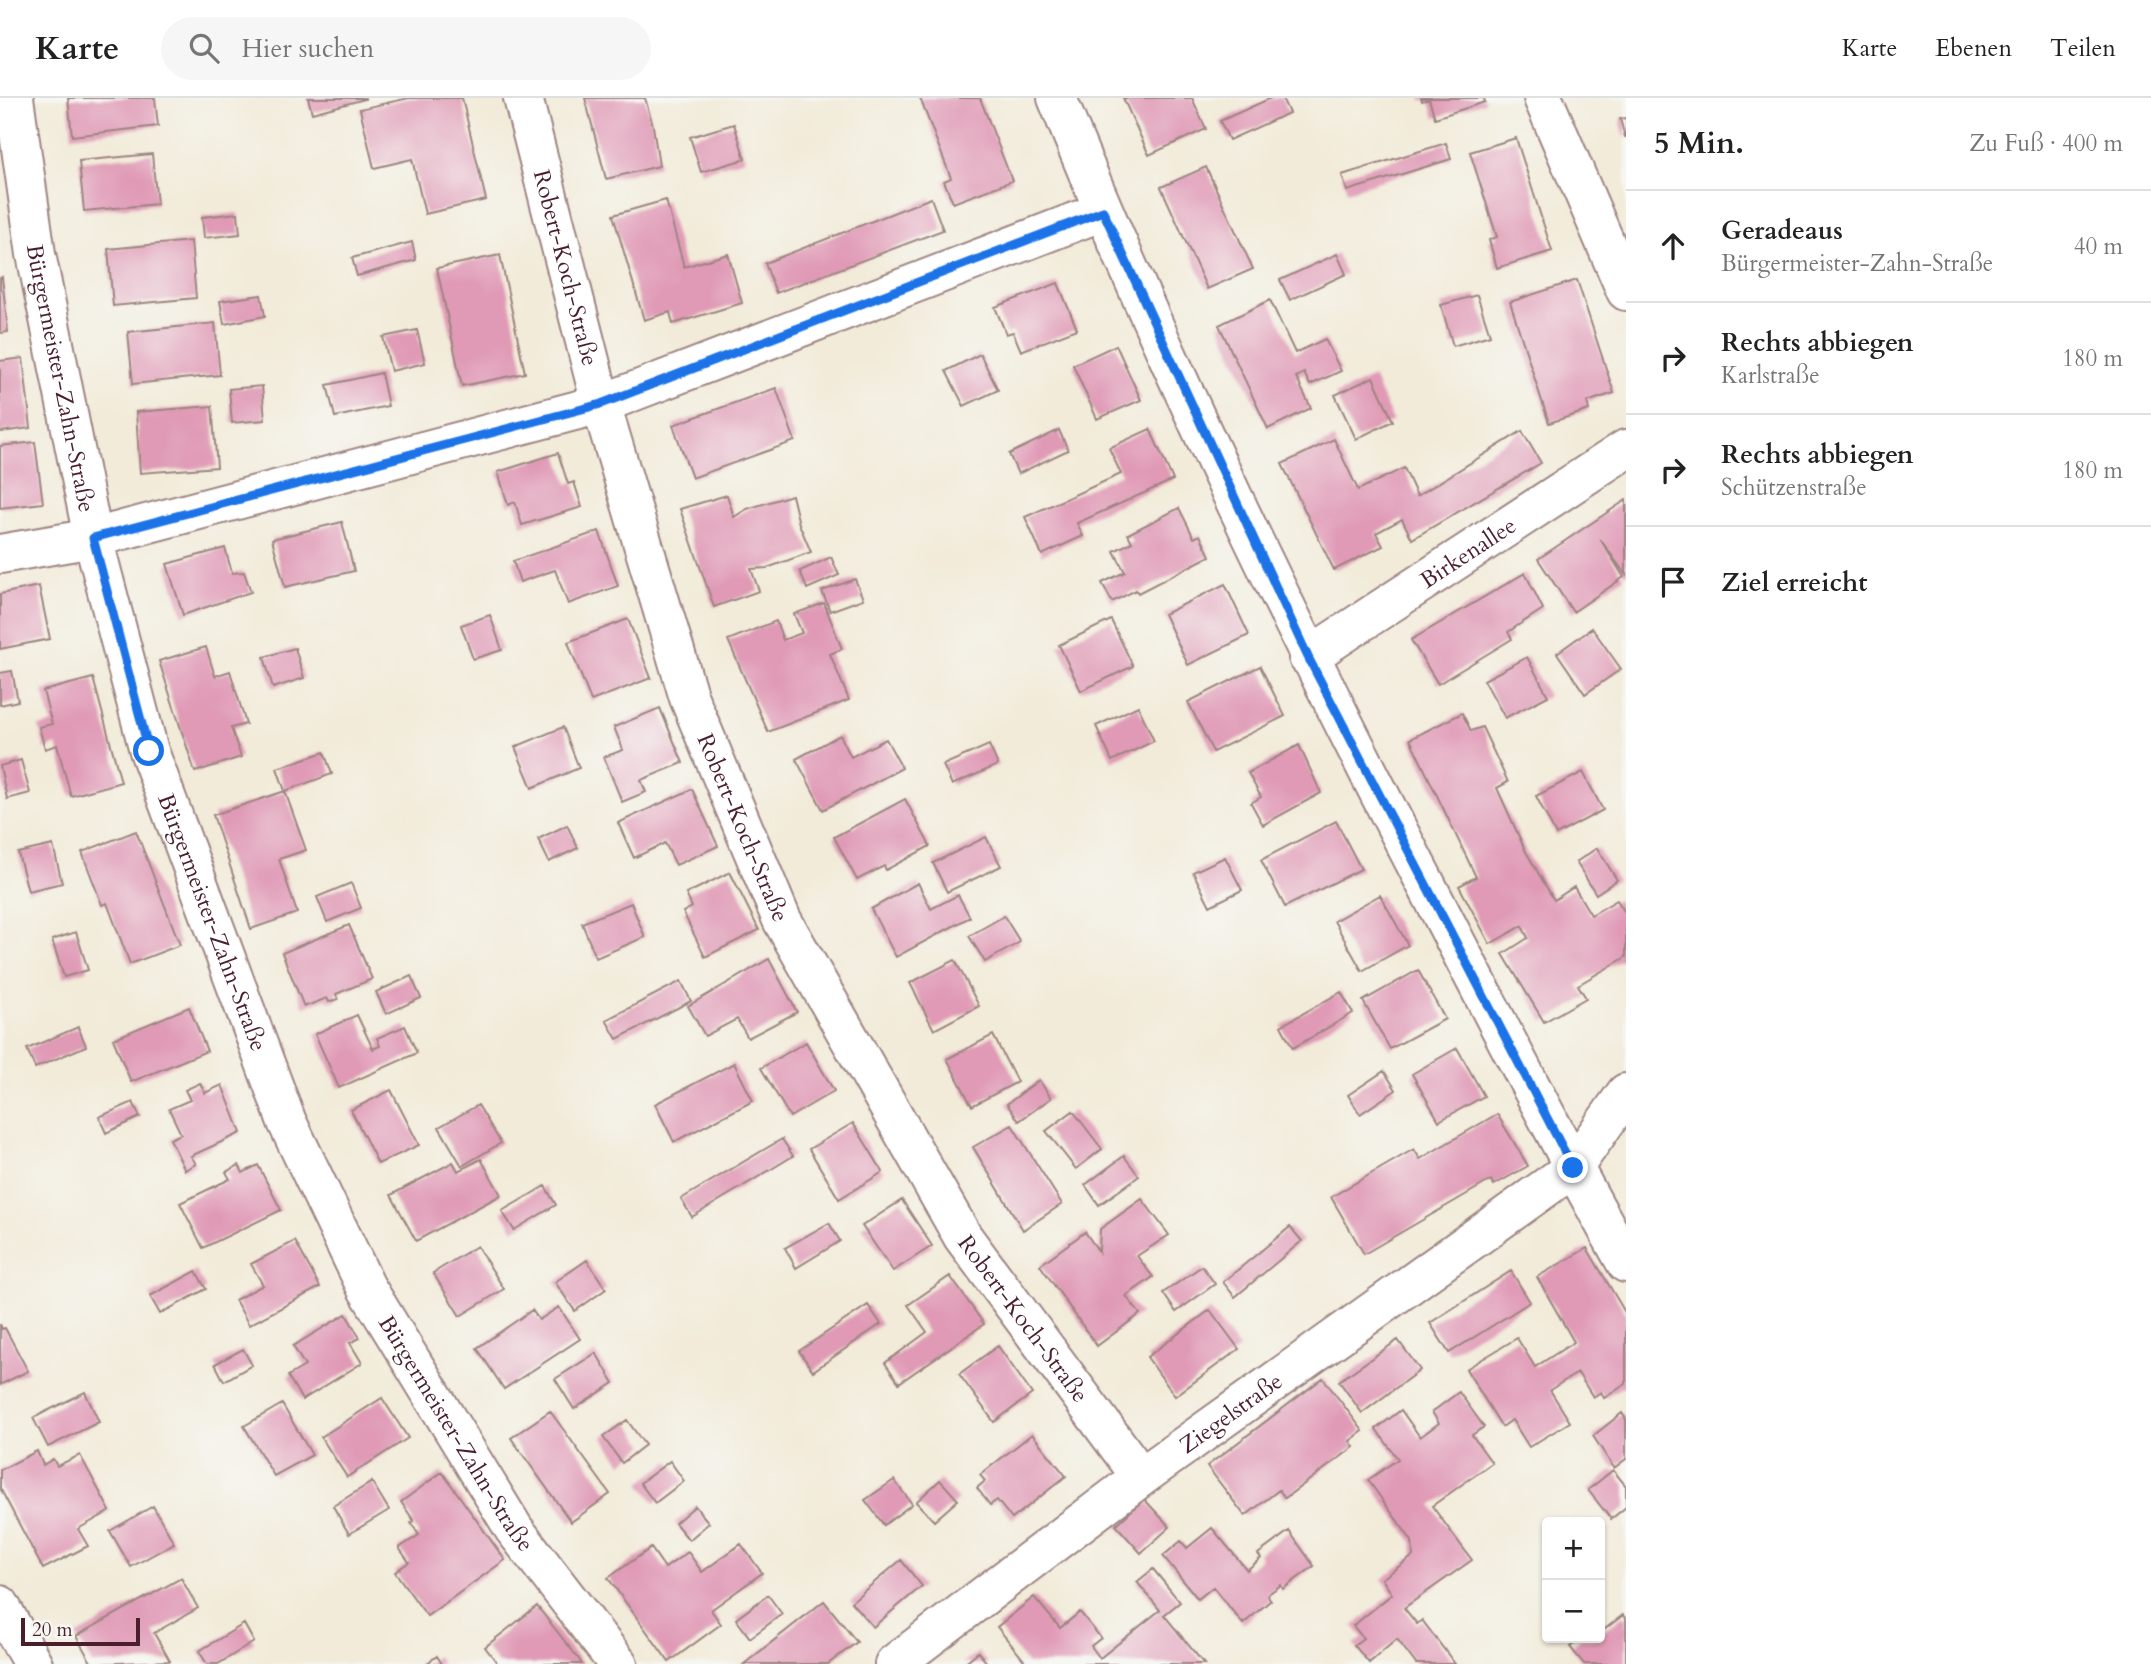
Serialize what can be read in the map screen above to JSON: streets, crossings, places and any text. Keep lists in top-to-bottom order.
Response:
{
  "streets": {
    "street": [
      "Robert-Koch-Straße",
      "Bürgermeister-Zahn-Straße",
      "Birkenallee",
      "Ziegelstraße"
    ]
  },
  "crossings": [
    ["Robert-Koch-Straße", "Ziegelstraße"]
  ],
  "scale_bar": "20 m",
  "page": {
    "header": "Karte",
    "search": "Hier suchen",
    "nav": ["Karte", "Ebenen", "Teilen"],
    "heading": ["5 Min.", "Zu Fuß · 400 m"],
    "list": [
      ["Geradeaus", "Bürgermeister-Zahn-Straße", "40 m"],
      ["Rechts abbiegen", "Karlstraße", "180 m"],
      ["Rechts abbiegen", "Schützenstraße", "180 m"],
      "Ziel erreicht"
    ],
    "map_buttons": ["+", "−"],
    "scale": "20 m"
  }
}
